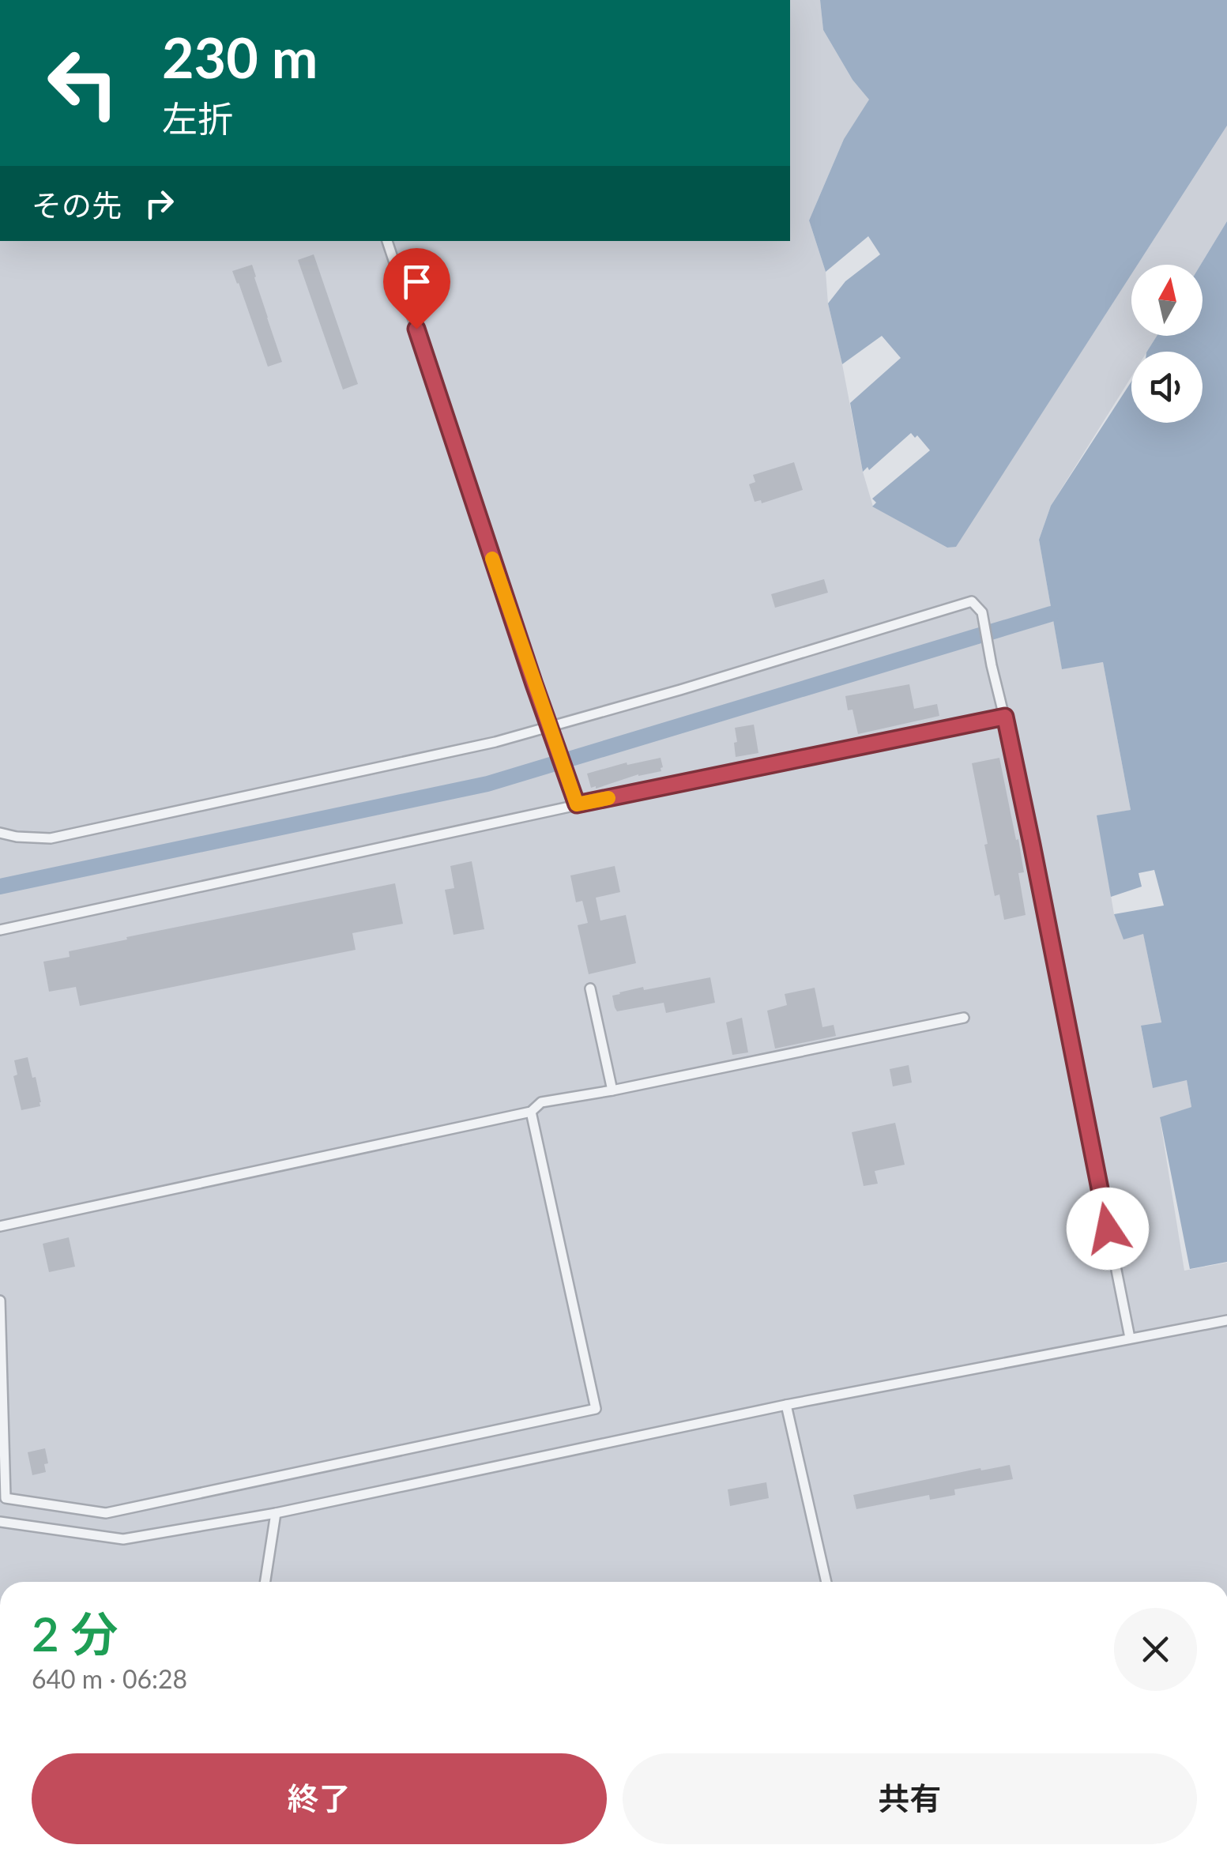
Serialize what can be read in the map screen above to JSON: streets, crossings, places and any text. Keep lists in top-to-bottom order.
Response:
{
  "north": "top",
  "page": {
    "turn": ["230 m", "左折"],
    "then": "その先",
    "heading": ["2 分", "640 m · 06:28"],
    "buttons": ["終了", "共有"]
  }
}
